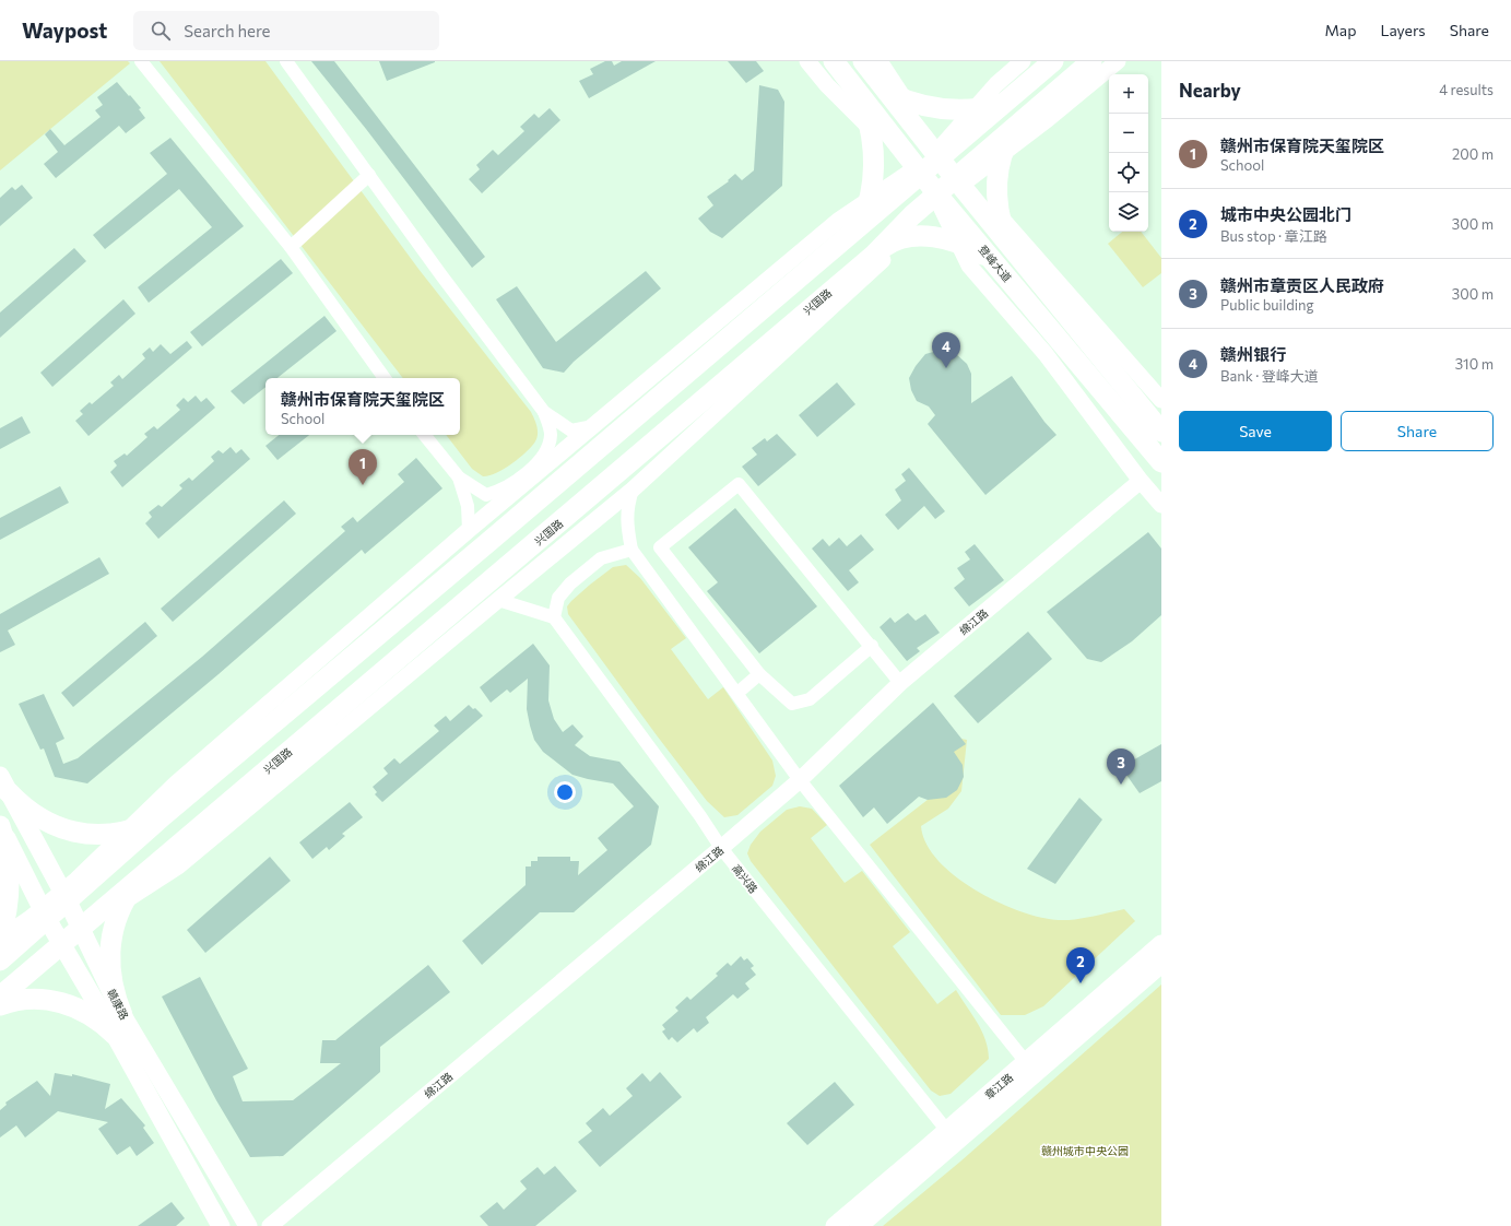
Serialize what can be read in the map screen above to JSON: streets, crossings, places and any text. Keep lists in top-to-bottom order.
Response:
{
  "streets": {
    "main road": [
      "登峰大道",
      "兴国路",
      "赣康路",
      "章江路"
    ],
    "street": ["绵江路", "高兴路"]
  },
  "crossings": [
    ["登峰大道", "兴国路"],
    ["兴国路", "赣康路"],
    ["绵江路", "高兴路"],
    ["高兴路", "章江路"]
  ],
  "parks": ["赣州城市中央公园"],
  "page": {
    "header": "Waypost",
    "search": "Search here",
    "nav": ["Map", "Layers", "Share"],
    "heading": ["Nearby", "4 results"],
    "map_buttons": ["+", "−"],
    "list": [
      {
        "mark": "1",
        "name": "赣州市保育院天玺院区",
        "note": "School",
        "value": "200 m"
      },
      {
        "mark": "2",
        "name": "城市中央公园北门",
        "note": "Bus stop · 章江路",
        "value": "300 m"
      },
      {
        "mark": "3",
        "name": "赣州市章贡区人民政府",
        "note": "Public building",
        "value": "300 m"
      },
      {
        "mark": "4",
        "name": "赣州银行",
        "note": "Bank · 登峰大道",
        "value": "310 m"
      }
    ],
    "pins": [
      "4",
      "1",
      "3",
      "2"
    ],
    "popup": ["赣州市保育院天玺院区", "School"],
    "buttons": ["Save", "Share"]
  }
}
